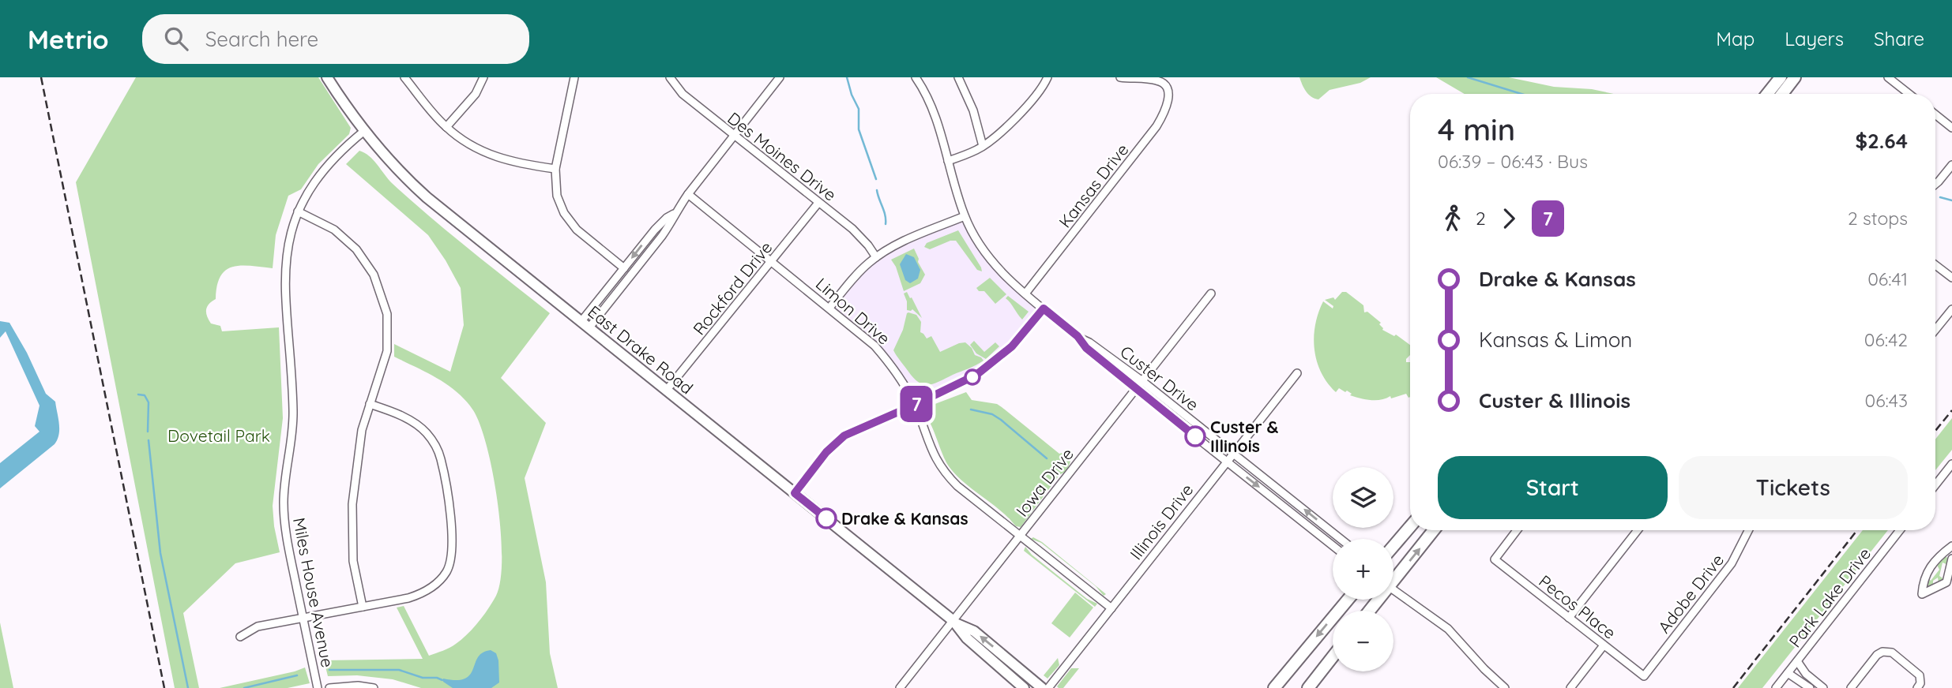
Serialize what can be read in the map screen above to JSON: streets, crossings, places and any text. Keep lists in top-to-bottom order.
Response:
{
  "streets": {
    "main road": ["East Drake Road"],
    "street": [
      "Des Moines Drive",
      "Kansas Drive",
      "Rockford Drive",
      "Limon Drive",
      "Custer Drive",
      "Iowa Drive",
      "Illinois Drive",
      "Miles House Avenue",
      "Adobe Drive",
      "Park Lake Drive",
      "Pecos Place"
    ]
  },
  "crossings": [
    ["Des Moines Drive", "Rockford Drive"],
    ["Kansas Drive", "Custer Drive"],
    ["Rockford Drive", "Limon Drive"],
    ["Rockford Drive", "East Drake Road"],
    ["Limon Drive", "Iowa Drive"],
    ["Limon Drive", "Illinois Drive"],
    ["East Drake Road", "Iowa Drive"],
    ["East Drake Road", "Miles House Avenue"],
    ["Custer Drive", "Iowa Drive"],
    ["Custer Drive", "Illinois Drive"],
    ["Adobe Drive", "Pecos Place"]
  ],
  "parks": ["Dovetail Park"],
  "places": ["Custer & Illinois", "Drake & Kansas"],
  "lines": ["bus line 7"],
  "page": {
    "header": "Metrio",
    "search": "Search here",
    "nav": ["Map", "Layers", "Share"],
    "on_map": "7",
    "heading": ["4 min", "06:39 – 06:43 · Bus", "$2.64"],
    "legs": ["2", "7", "2 stops"],
    "list": [
      {
        "name": "Drake & Kansas",
        "value": "06:41"
      },
      {
        "name": "Kansas & Limon",
        "value": "06:42"
      },
      {
        "name": "Custer & Illinois",
        "value": "06:43"
      }
    ],
    "buttons": ["Start", "Tickets"],
    "map_buttons": ["+", "−"]
  }
}
